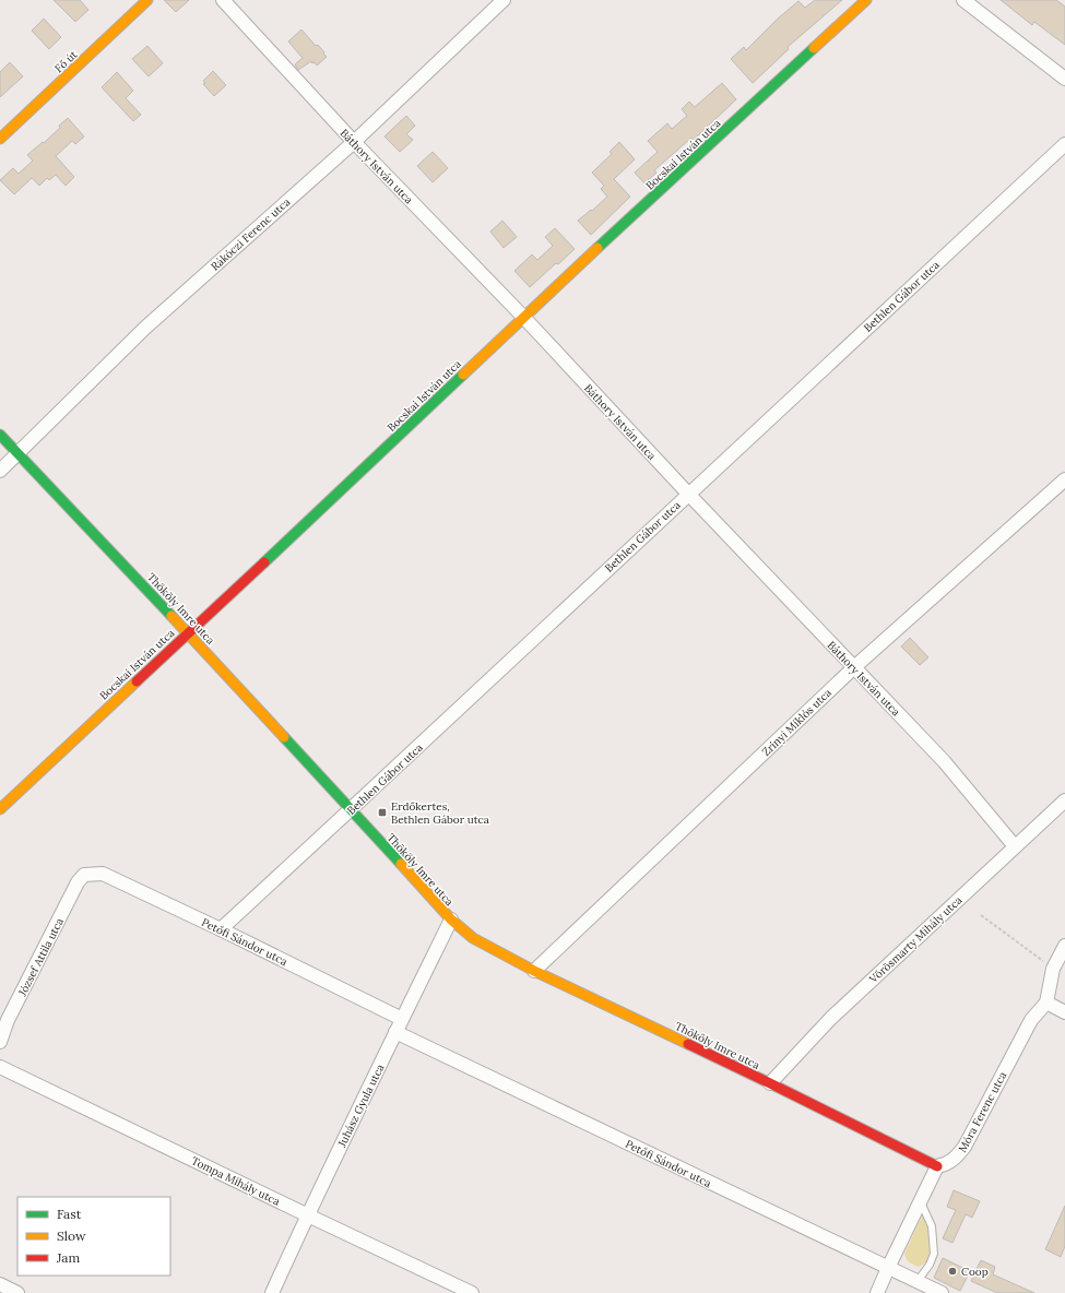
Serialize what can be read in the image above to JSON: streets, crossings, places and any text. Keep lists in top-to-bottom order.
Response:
{
  "streets": {
    "street": [
      "Fő út",
      "Bocskai István utca",
      "Báthory István utca",
      "Rákóczi Ferenc utca",
      "Bethlen Gábor utca",
      "Thököly Imre utca",
      "Zrínyi Miklós utca",
      "Vörösmarty Mihály utca",
      "Petőfi Sándor utca",
      "József Attila utca",
      "Juhász Gyula utca",
      "Móra Ferenc utca",
      "Tompa Mihály utca"
    ]
  },
  "crossings": [
    ["Bocskai István utca", "Báthory István utca"],
    ["Bocskai István utca", "Thököly Imre utca"],
    ["Báthory István utca", "Rákóczi Ferenc utca"],
    ["Báthory István utca", "Bethlen Gábor utca"],
    ["Báthory István utca", "Zrínyi Miklós utca"],
    ["Báthory István utca", "Vörösmarty Mihály utca"],
    ["Rákóczi Ferenc utca", "Thököly Imre utca"],
    ["Bethlen Gábor utca", "Thököly Imre utca"],
    ["Bethlen Gábor utca", "Petőfi Sándor utca"],
    ["Thököly Imre utca", "Zrínyi Miklós utca"],
    ["Thököly Imre utca", "Vörösmarty Mihály utca"],
    ["Thököly Imre utca", "Juhász Gyula utca"],
    ["Thököly Imre utca", "Móra Ferenc utca"],
    ["Petőfi Sándor utca", "József Attila utca"],
    ["Petőfi Sándor utca", "Juhász Gyula utca"],
    ["Juhász Gyula utca", "Tompa Mihály utca"]
  ],
  "places": {
    "transit": ["Erdőkertes, Bethlen Gábor utca"],
    "other": ["Coop"]
  },
  "legend": ["Fast", "Slow", "Jam"]
}
